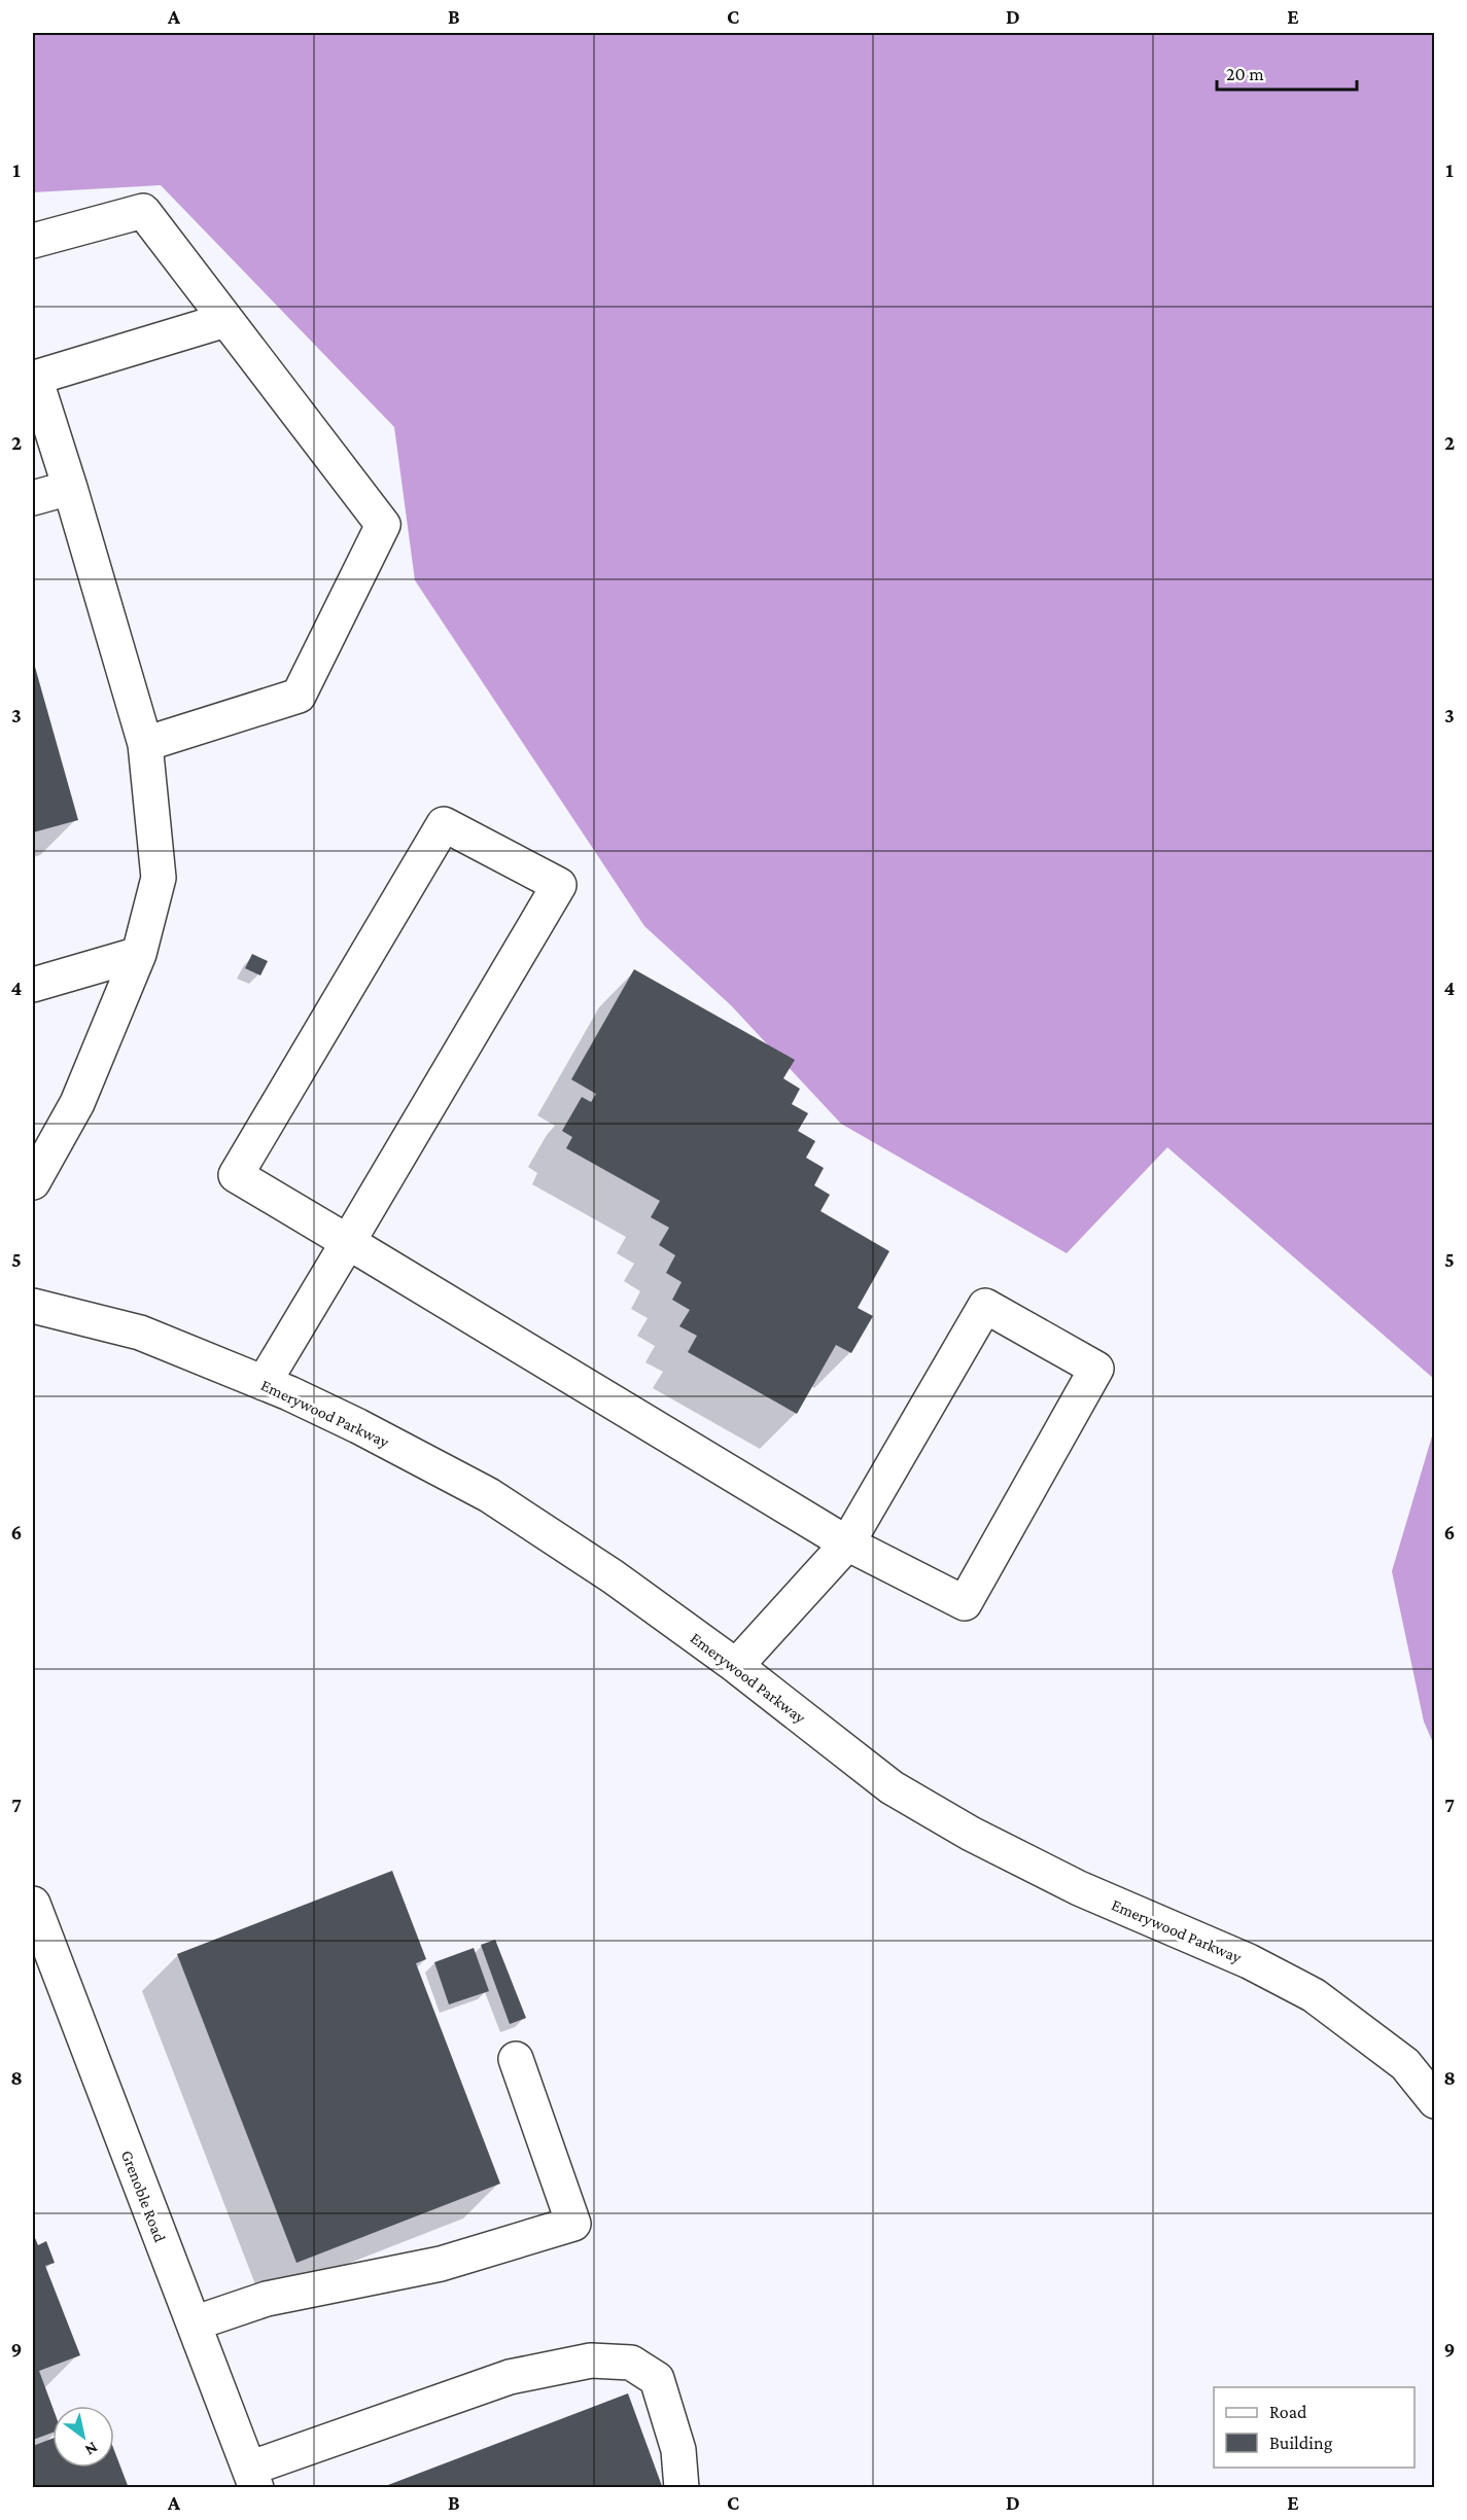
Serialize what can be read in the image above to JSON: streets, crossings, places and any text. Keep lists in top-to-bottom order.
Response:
{
  "streets": {
    "street": ["Emerywood Parkway", "Grenoble Road"]
  },
  "legend": ["Road", "Building"],
  "scale_bar": "20 m",
  "north": "bottom right",
  "grid": {
    "columns": [
      "A",
      "B",
      "C",
      "D",
      "E"
    ],
    "rows": [
      "1",
      "2",
      "3",
      "4",
      "5",
      "6",
      "7",
      "8",
      "9"
    ]
  }
}
